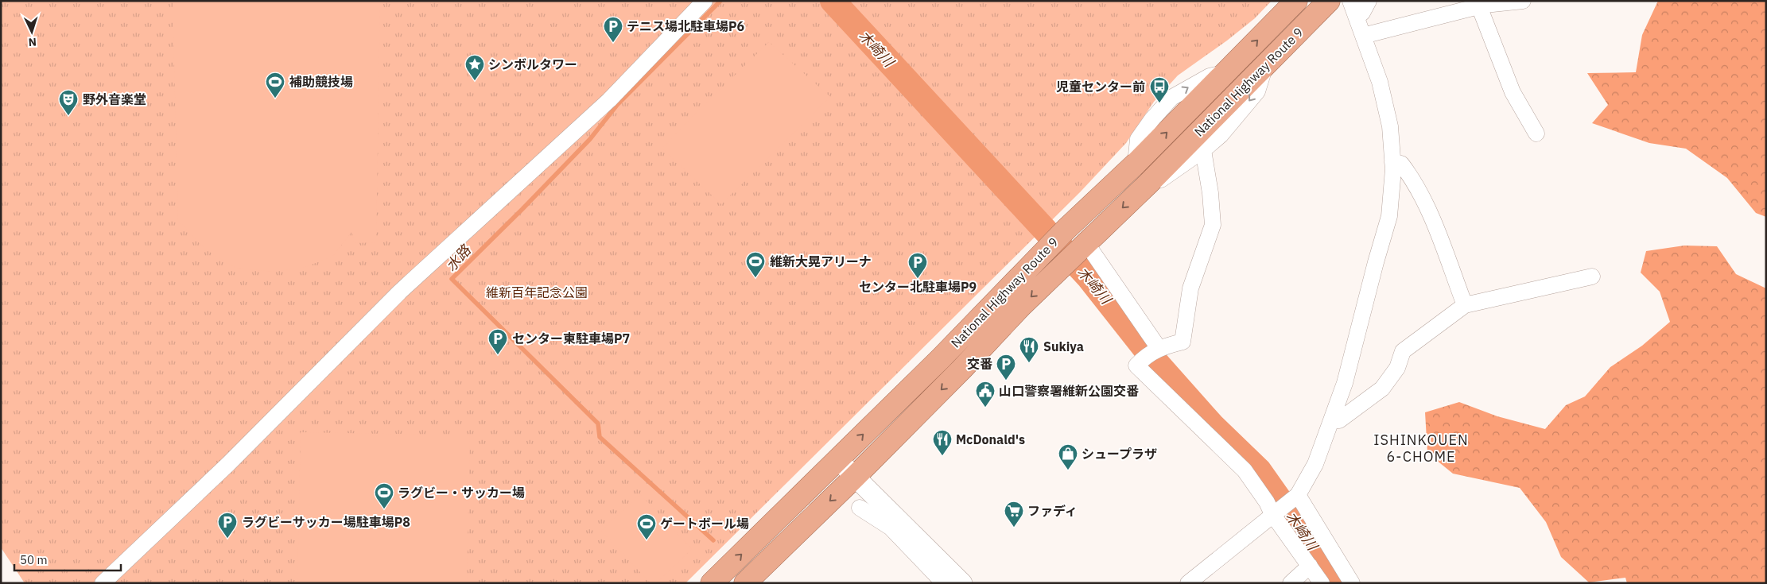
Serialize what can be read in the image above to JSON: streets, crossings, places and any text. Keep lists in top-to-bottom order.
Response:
{
  "streets": {
    "highway": ["National Highway Route 9"]
  },
  "districts": ["ISHINKOUEN 6-CHOME"],
  "water": ["木崎川", "水路"],
  "parks": ["維新百年記念公園"],
  "places": {
    "parking": [
      "テニス場北駐車場P6",
      "センター北駐車場P9",
      "センター東駐車場P7",
      "交番",
      "ラグビーサッカー場駐車場P8"
    ],
    "place": ["シンボルタワー"],
    "sports": [
      "補助競技場",
      "維新大晃アリーナ",
      "ラグビー・サッカー場",
      "ゲートボール場"
    ],
    "bus stop": ["児童センター前"],
    "theatre": ["野外音楽堂"],
    "restaurant": ["Sukiya", "McDonald's"],
    "public building": ["山口警察署維新公園交番"],
    "shop": ["シュープラザ"],
    "supermarket": ["ファディ"]
  },
  "scale_bar": "50 m",
  "north": "bottom"
}
